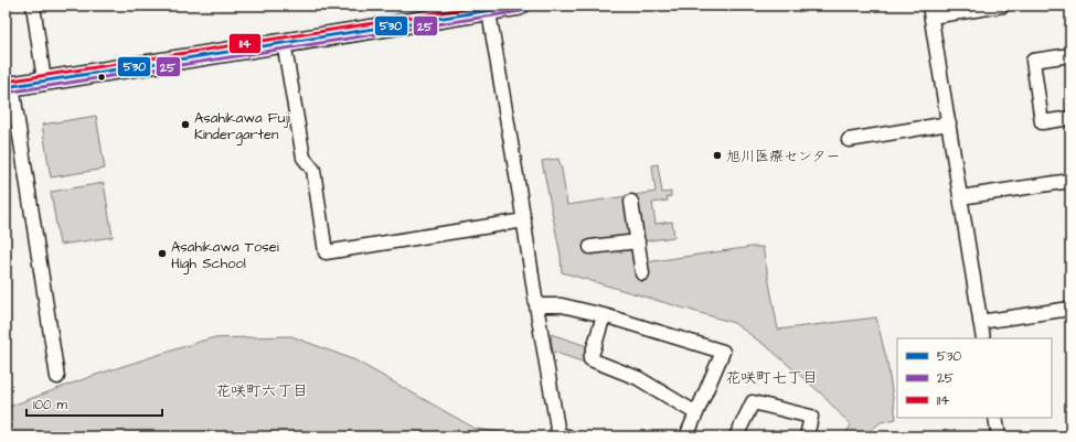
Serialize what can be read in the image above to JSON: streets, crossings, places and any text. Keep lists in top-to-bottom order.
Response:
{
  "districts": ["花咲町七丁目", "花咲町六丁目"],
  "places": ["Asahikawa Fuji Kindergarten", "旭川医療センター", "Asahikawa Tosei High School"],
  "lines": ["transit line 530", "transit line 114", "transit line 25"],
  "legend": ["530", "25", "114"],
  "scale_bar": "100 m"
}
